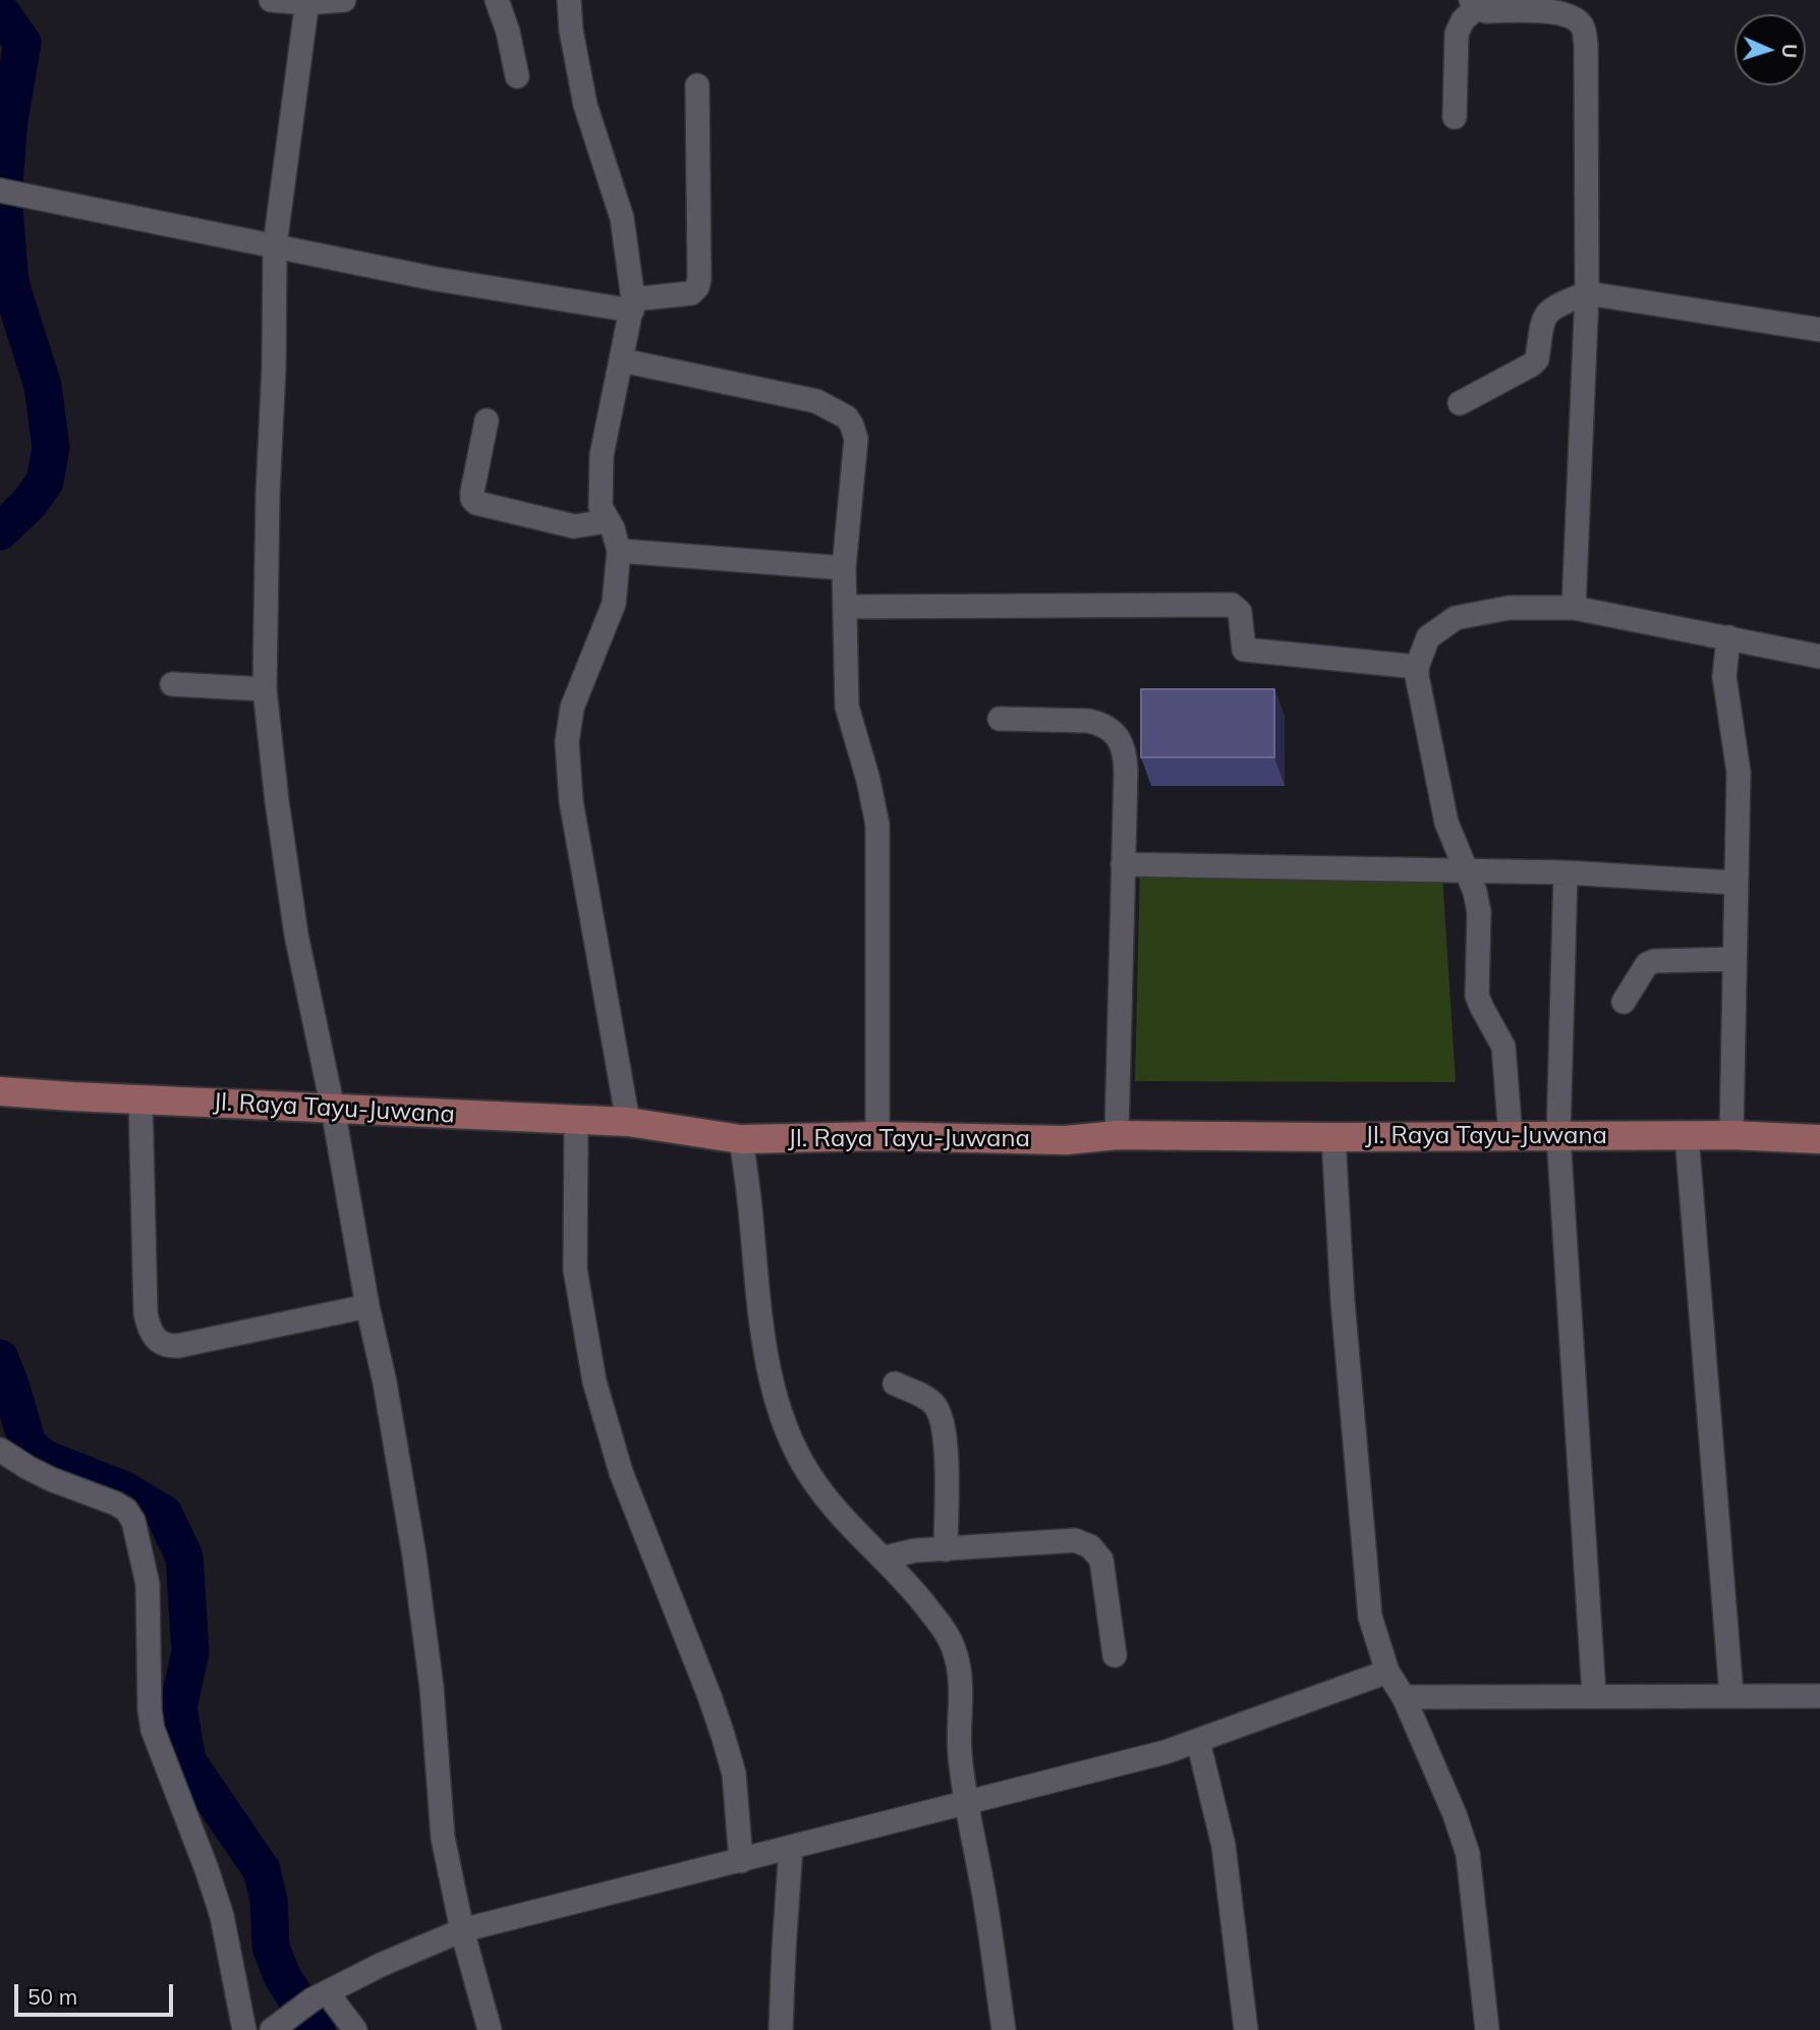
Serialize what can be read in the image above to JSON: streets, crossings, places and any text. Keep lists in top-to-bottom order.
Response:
{
  "streets": {
    "main road": ["Jl. Raya Tayu-Juwana"]
  },
  "scale_bar": "50 m",
  "north": "right"
}
